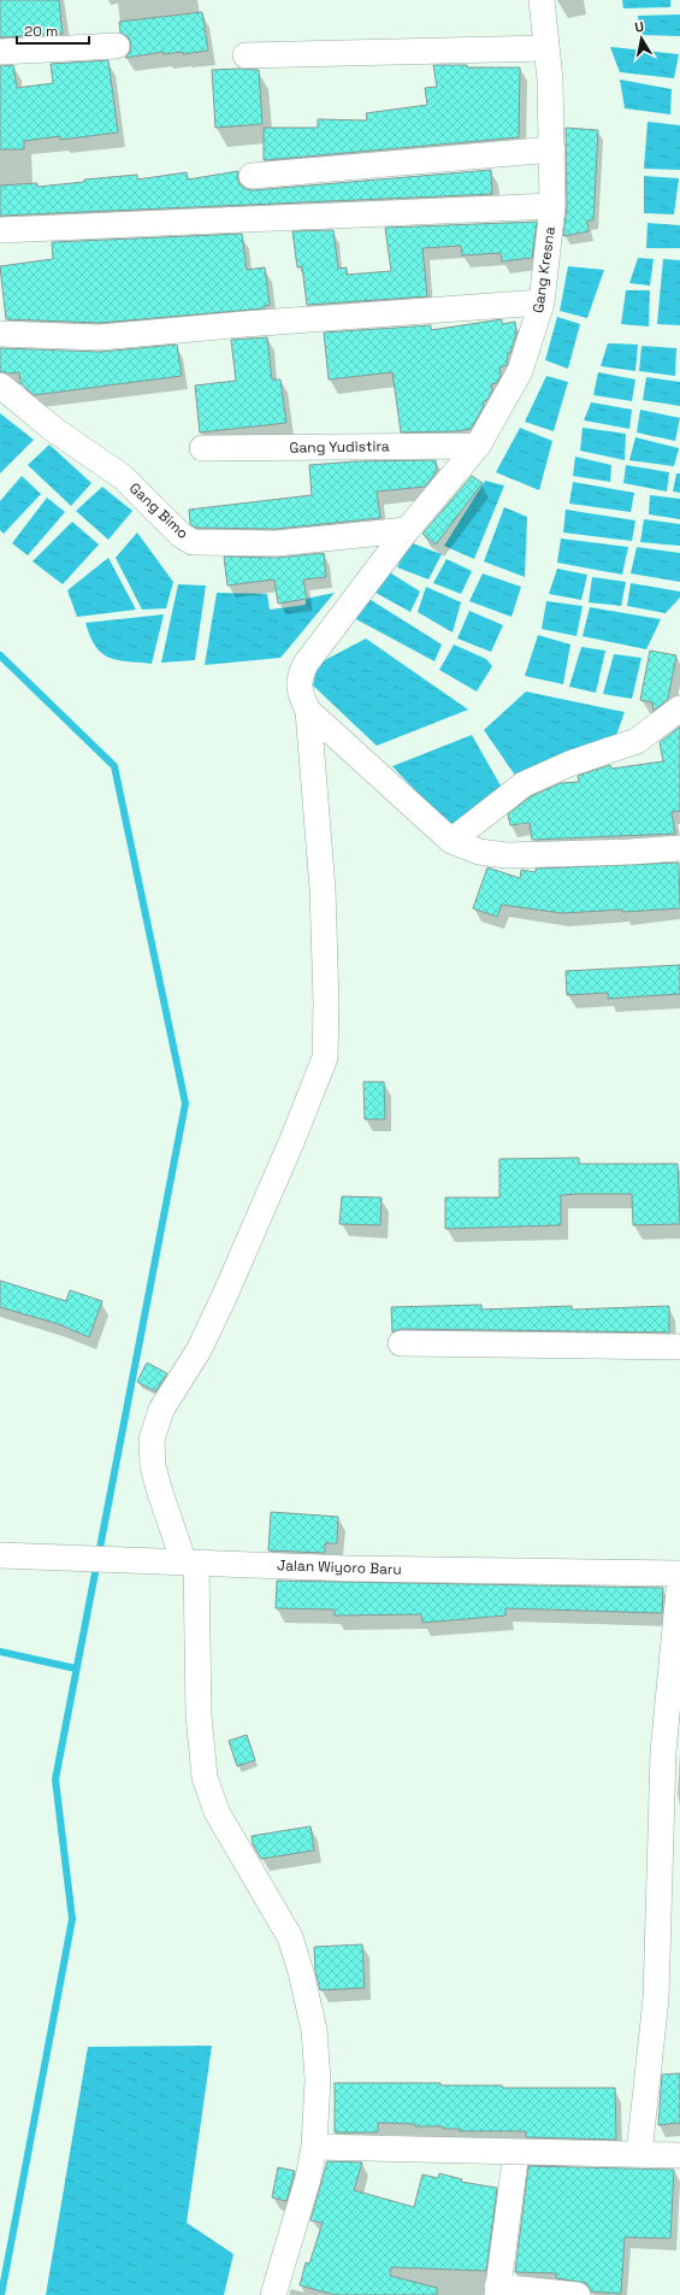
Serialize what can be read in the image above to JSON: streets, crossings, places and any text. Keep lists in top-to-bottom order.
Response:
{
  "streets": {
    "street": [
      "Gang Kresna",
      "Gang Yudistira",
      "Gang Bimo",
      "Jalan Wiyoro Baru"
    ]
  },
  "crossings": [
    ["Gang Kresna", "Gang Yudistira"],
    ["Gang Kresna", "Gang Bimo"]
  ],
  "scale_bar": "20 m",
  "north": "top"
}
